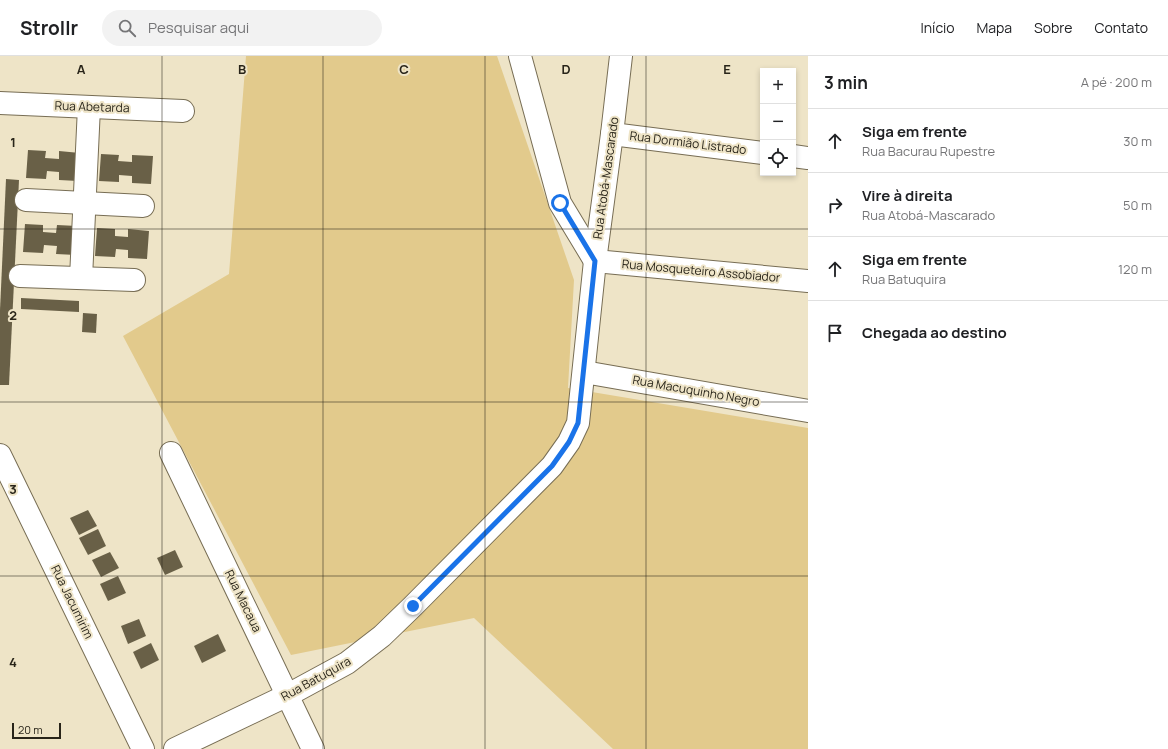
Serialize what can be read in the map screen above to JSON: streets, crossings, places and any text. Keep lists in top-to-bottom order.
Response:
{
  "streets": {
    "street": [
      "Rua Abetarda",
      "Rua Dormião Listrado",
      "Rua Atobá-Mascarado",
      "Rua Mosqueteiro Assobiador",
      "Rua Macuquinho Negro",
      "Rua Macaua",
      "Rua Jacumirim",
      "Rua Batuquira"
    ]
  },
  "crossings": [
    ["Rua Dormião Listrado", "Rua Atobá-Mascarado"],
    ["Rua Atobá-Mascarado", "Rua Mosqueteiro Assobiador"],
    ["Rua Atobá-Mascarado", "Rua Macuquinho Negro"],
    ["Rua Atobá-Mascarado", "Rua Batuquira"],
    ["Rua Macuquinho Negro", "Rua Batuquira"],
    ["Rua Macaua", "Rua Batuquira"]
  ],
  "scale_bar": "20 m",
  "page": {
    "header": "Strollr",
    "search": "Pesquisar aqui",
    "nav": [
      "Início",
      "Mapa",
      "Sobre",
      "Contato"
    ],
    "heading": ["3 min", "A pé · 200 m"],
    "map_buttons": ["+", "−"],
    "list": [
      ["Siga em frente", "Rua Bacurau Rupestre", "30 m"],
      ["Vire à direita", "Rua Atobá-Mascarado", "50 m"],
      ["Siga em frente", "Rua Batuquira", "120 m"],
      "Chegada ao destino"
    ],
    "scale": "20 m"
  },
  "grid": {
    "columns": [
      "A",
      "B",
      "C",
      "D",
      "E"
    ],
    "rows": [
      "1",
      "2",
      "3",
      "4"
    ]
  }
}
